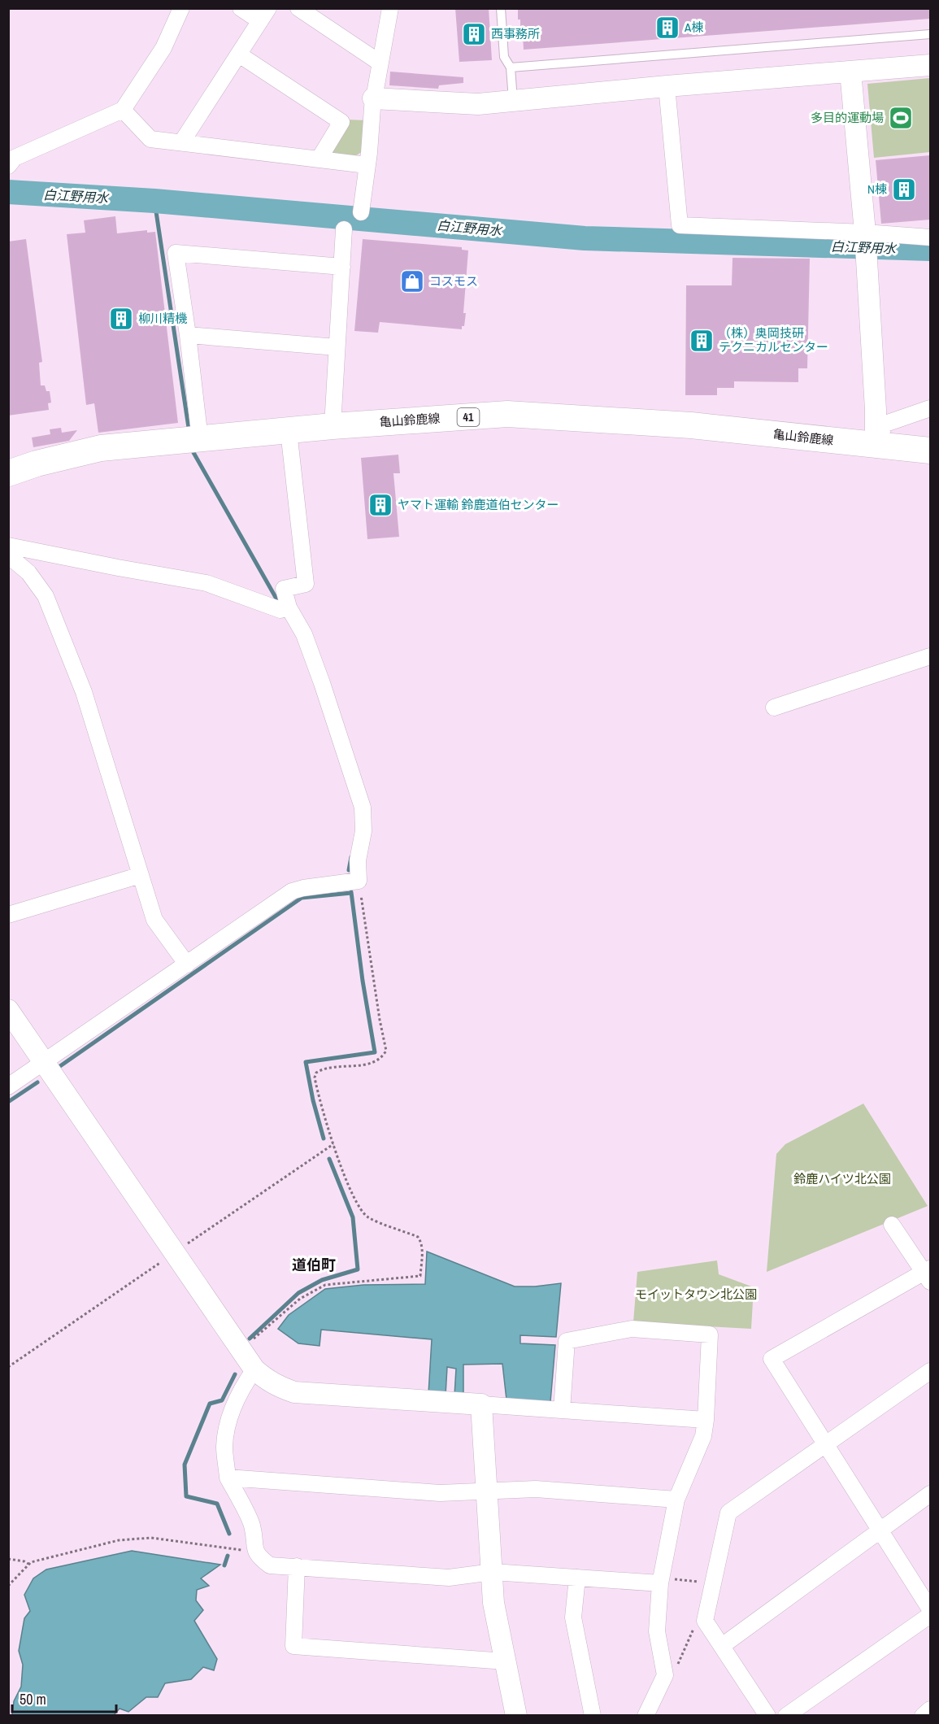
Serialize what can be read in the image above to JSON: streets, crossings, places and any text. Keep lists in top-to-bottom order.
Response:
{
  "streets": {
    "main road": ["41", "亀山鈴鹿線"]
  },
  "districts": ["道伯町"],
  "water": ["白江野用水"],
  "parks": ["鈴鹿ハイツ北公園", "モイットタウン北公園"],
  "places": {
    "building": [
      "A棟",
      "西事務所",
      "N棟",
      "柳川精機",
      "（株）奥岡技研 テクニカルセンター",
      "ヤマト運輸 鈴鹿道伯センター"
    ],
    "sports": ["多目的運動場"],
    "shop": ["コスモス"]
  },
  "scale_bar": "50 m"
}
